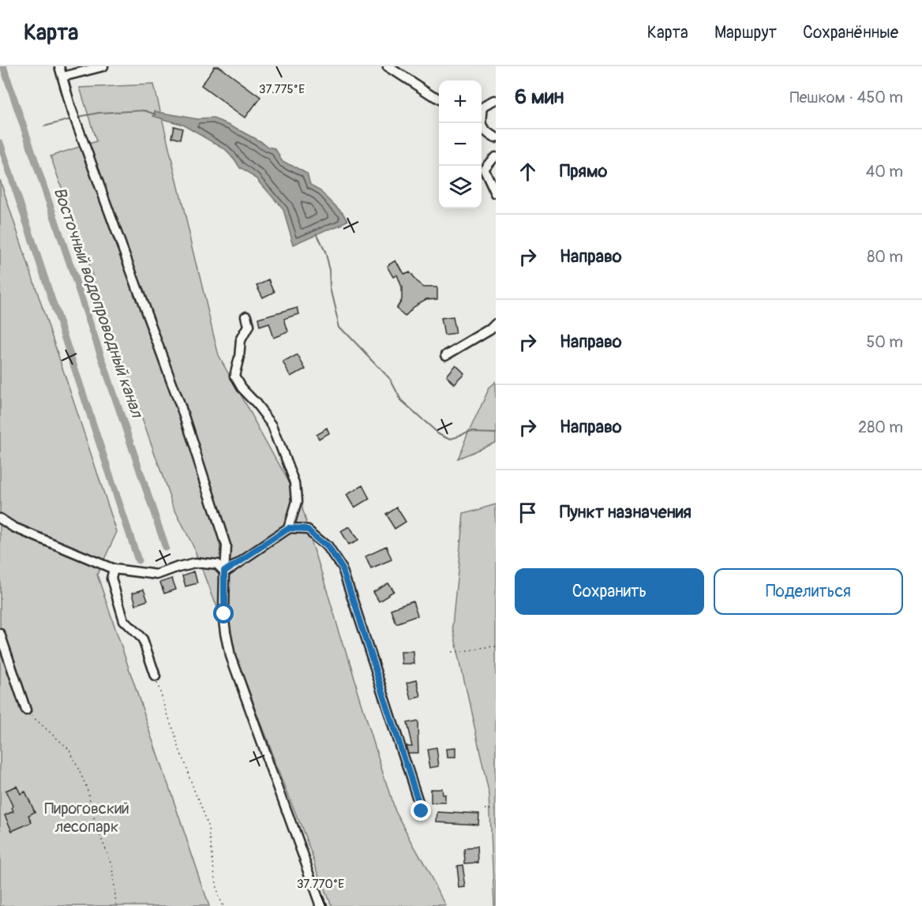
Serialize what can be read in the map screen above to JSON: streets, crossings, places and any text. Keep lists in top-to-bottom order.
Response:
{
  "water": ["Восточный водопроводный канал"],
  "parks": ["Пироговский лесопарк"],
  "page": {
    "header": "Карта",
    "nav": ["Карта", "Маршрут", "Сохранённые"],
    "heading": ["6 мин", "Пешком · 450 m"],
    "map_buttons": ["+", "−"],
    "list": [
      ["Прямо", "40 m"],
      ["Направо", "80 m"],
      ["Направо", "50 m"],
      ["Направо", "280 m"],
      "Пункт назначения"
    ],
    "buttons": ["Сохранить", "Поделиться"]
  },
  "coordinates": ["37.775°E", "37.770°E"]
}
